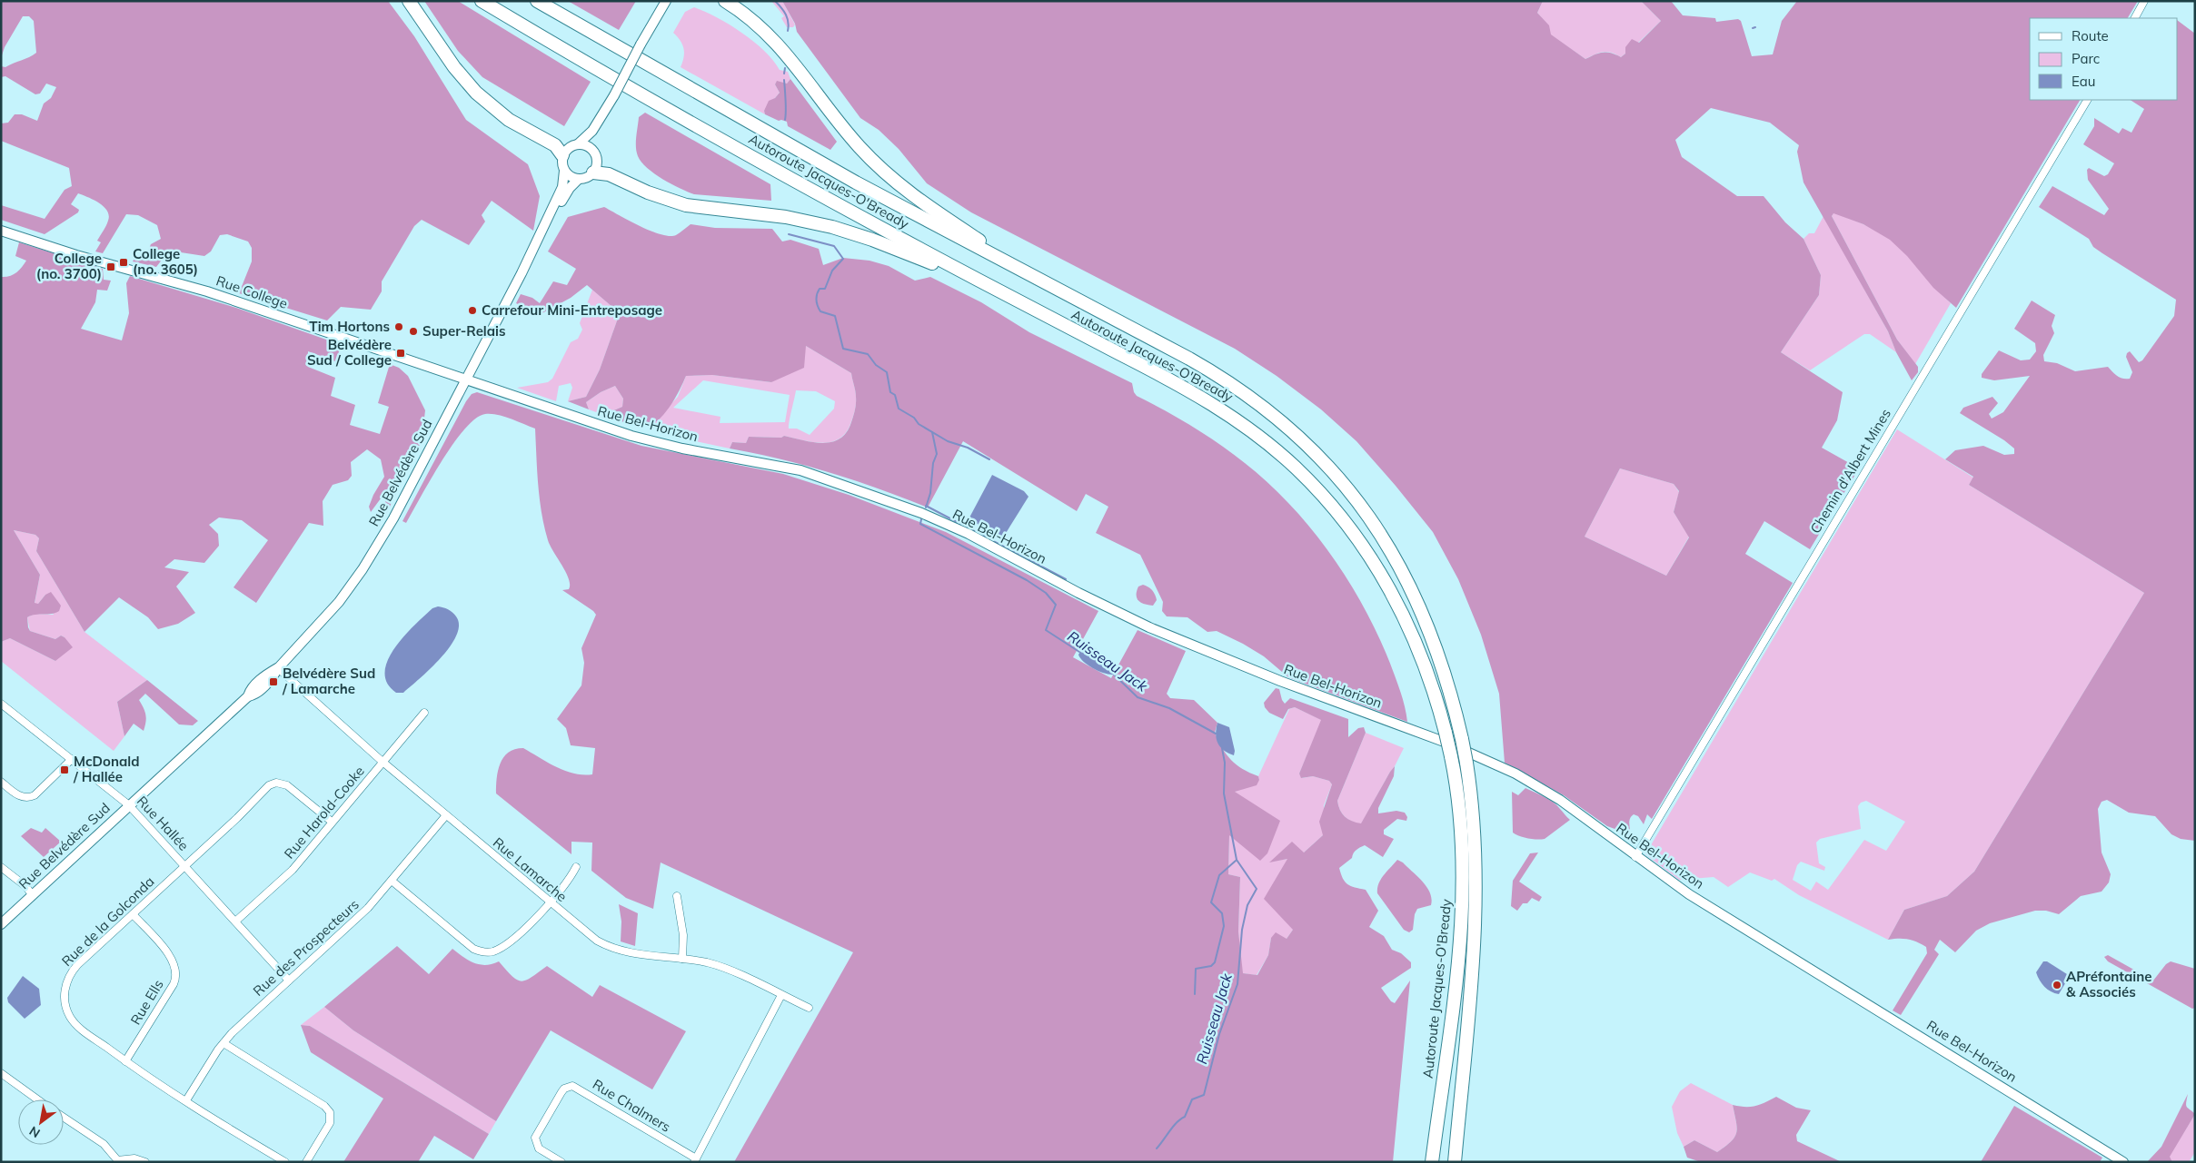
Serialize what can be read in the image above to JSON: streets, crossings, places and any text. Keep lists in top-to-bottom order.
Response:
{
  "streets": {
    "highway": ["Autoroute Jacques-O'Bready"],
    "street": [
      "Rue College",
      "Rue Bel-Horizon",
      "Chemin d'Albert Mines",
      "Rue Belvédère Sud",
      "Rue Harold-Cooke",
      "Rue Hallée",
      "Rue Lamarche",
      "Rue de la Golconda",
      "Rue des Prospecteurs",
      "Rue Ells",
      "Rue Chalmers"
    ]
  },
  "crossings": [
    ["Rue College", "Rue Bel-Horizon"],
    ["Rue College", "Rue Belvédère Sud"],
    ["Rue Bel-Horizon", "Chemin d'Albert Mines"],
    ["Rue Bel-Horizon", "Rue Belvédère Sud"],
    ["Rue Belvédère Sud", "Rue Hallée"],
    ["Rue Belvédère Sud", "Rue Lamarche"],
    ["Rue Harold-Cooke", "Rue Hallée"],
    ["Rue Harold-Cooke", "Rue Lamarche"],
    ["Rue Harold-Cooke", "Rue de la Golconda"],
    ["Rue Hallée", "Rue de la Golconda"],
    ["Rue Hallée", "Rue des Prospecteurs"],
    ["Rue Lamarche", "Rue des Prospecteurs"],
    ["Rue Lamarche", "Rue Chalmers"],
    ["Rue de la Golconda", "Rue des Prospecteurs"],
    ["Rue de la Golconda", "Rue Ells"]
  ],
  "water": ["Ruisseau Jack"],
  "places": {
    "transit": [
      "College (no. 3605)",
      "College (no. 3700)",
      "Belvédère Sud / College",
      "Belvédère Sud / Lamarche",
      "McDonald / Hallée"
    ],
    "other": [
      "Carrefour Mini-Entreposage",
      "Tim Hortons",
      "Super-Relais",
      "APréfontaine & Associés"
    ]
  },
  "legend": ["Route", "Parc", "Eau"],
  "north": "bottom left"
}
